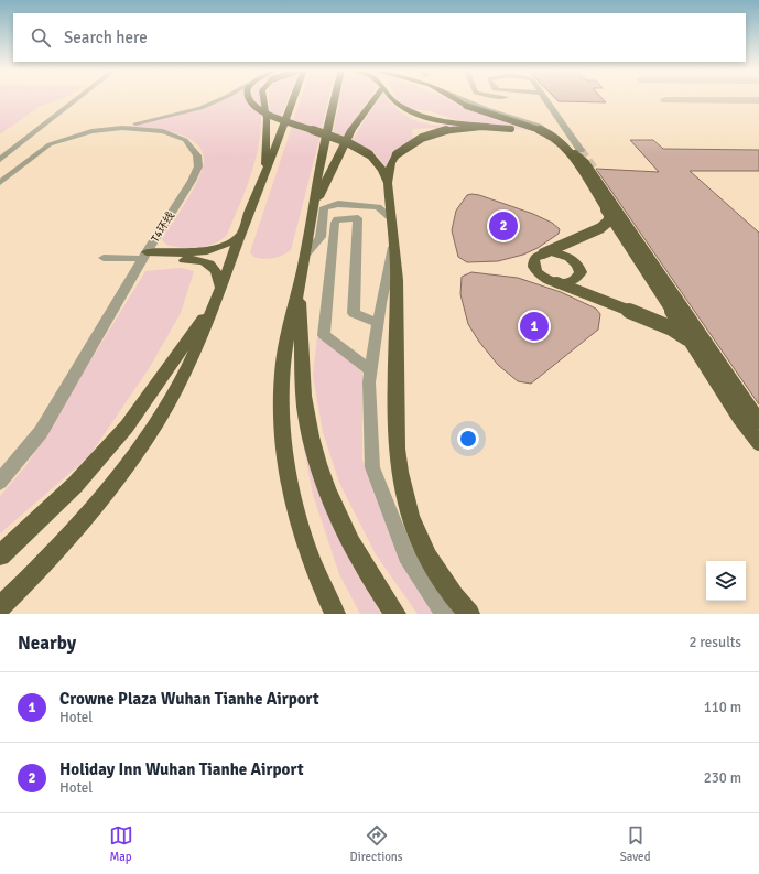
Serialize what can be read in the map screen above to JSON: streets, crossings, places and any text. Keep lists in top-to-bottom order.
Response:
{
  "streets": {
    "street": ["T4环线"]
  },
  "page": {
    "search": "Search here",
    "pins": ["2", "1"],
    "heading": ["Nearby", "2 results"],
    "list": [
      {
        "mark": "1",
        "name": "Crowne Plaza Wuhan Tianhe Airport",
        "note": "Hotel",
        "value": "110 m"
      },
      {
        "mark": "2",
        "name": "Holiday Inn Wuhan Tianhe Airport",
        "note": "Hotel",
        "value": "230 m"
      }
    ],
    "nav": ["Map", "Directions", "Saved"]
  }
}
